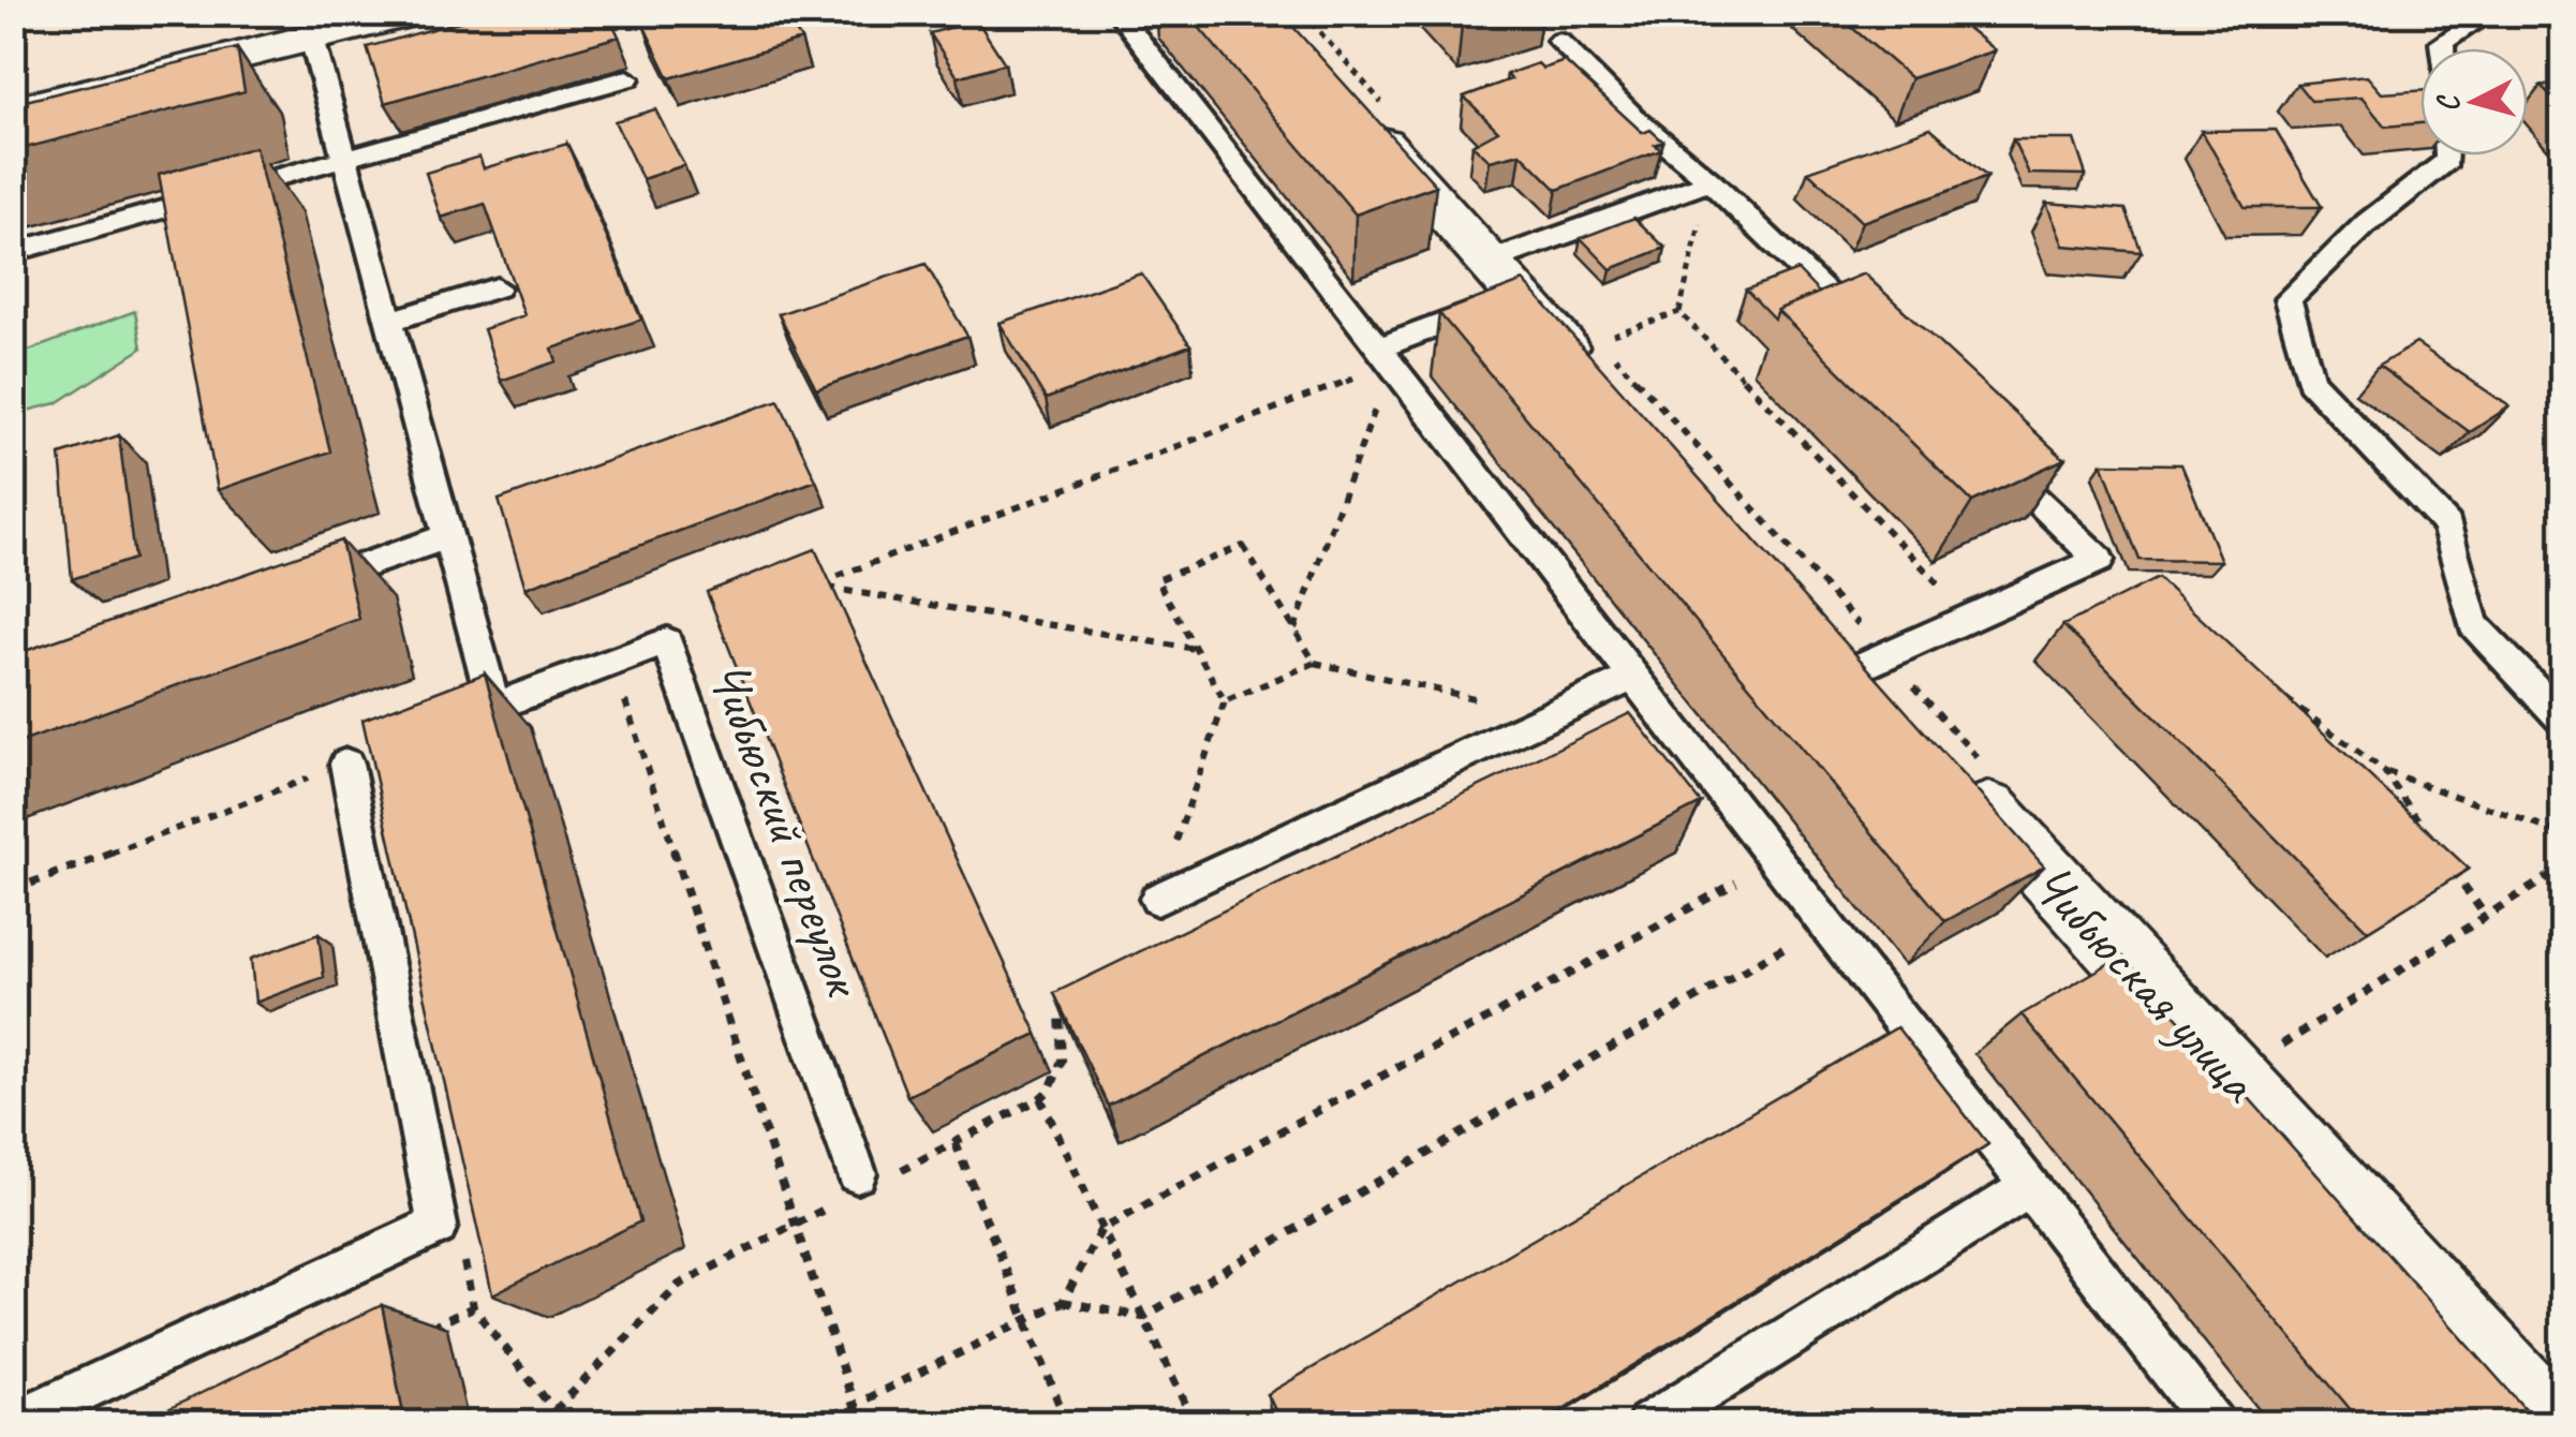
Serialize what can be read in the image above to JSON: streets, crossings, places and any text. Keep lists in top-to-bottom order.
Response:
{
  "streets": {
    "street": ["Чибьюская улица"],
    "lane": ["Чибьюский переулок"]
  },
  "north": "left"
}
